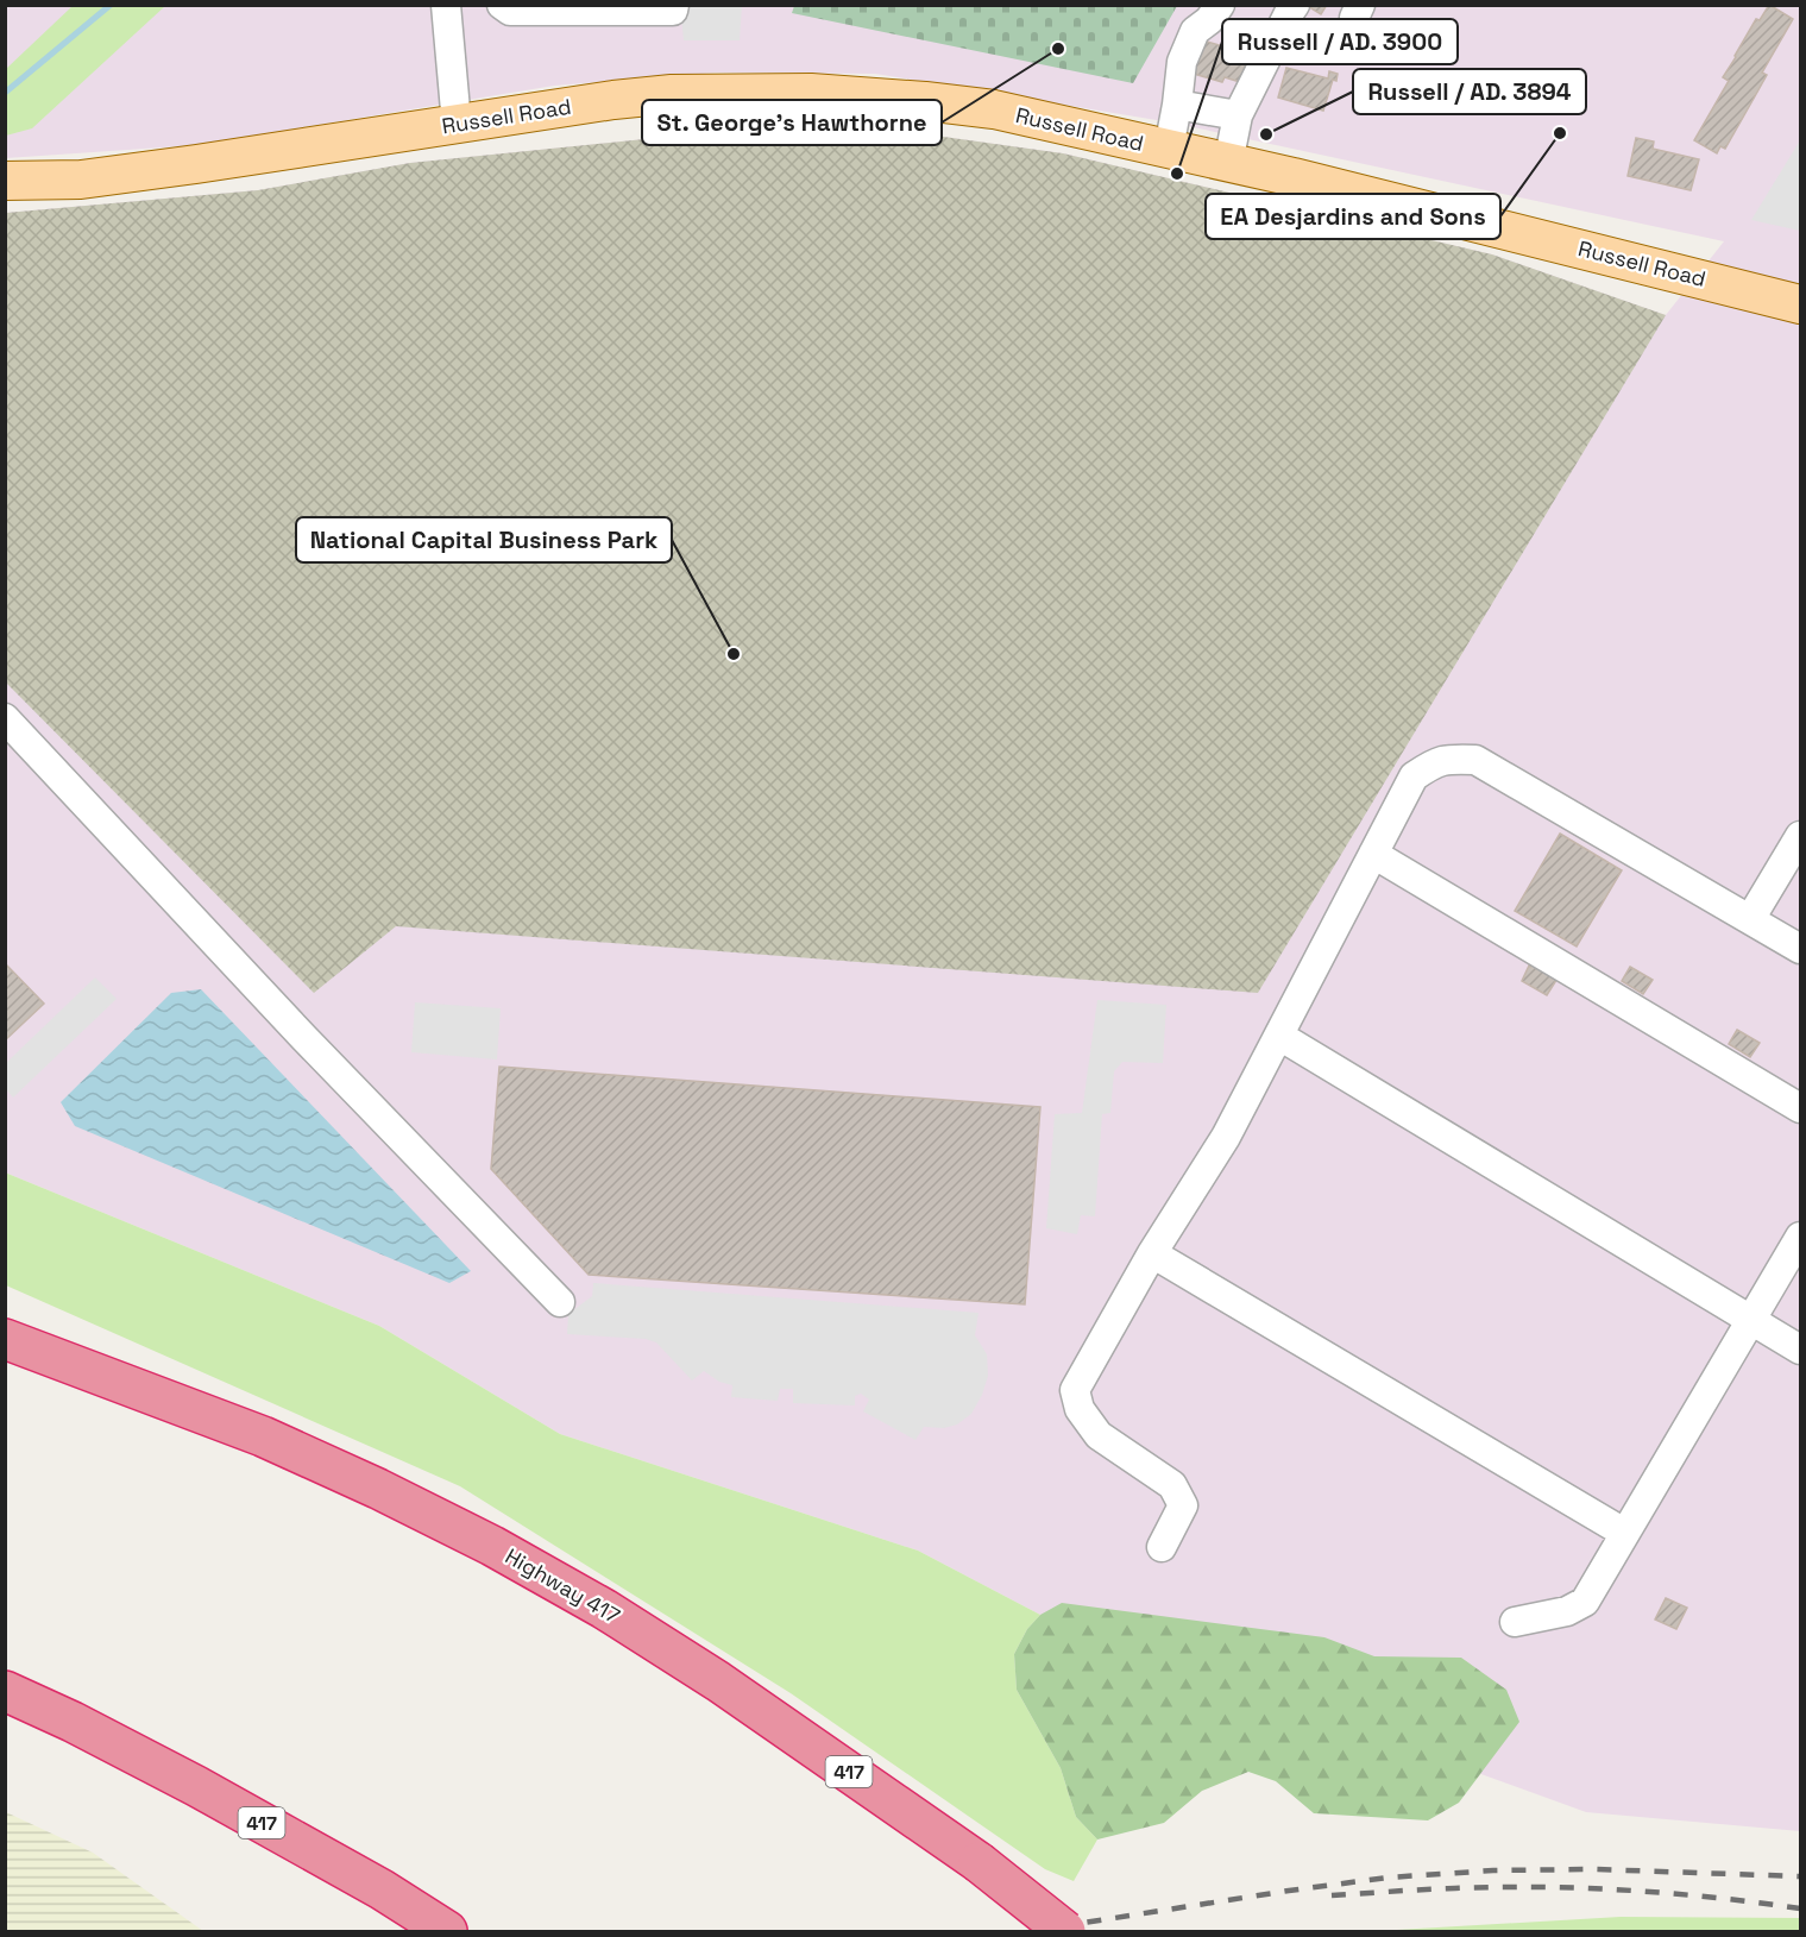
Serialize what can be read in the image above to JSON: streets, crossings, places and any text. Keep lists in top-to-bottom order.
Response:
{
  "streets": {
    "highway": ["Highway 417", "417"],
    "main road": ["Russell Road"]
  },
  "places": [
    "St. George's Hawthorne",
    "EA Desjardins and Sons",
    "Russell / AD. 3894",
    "Russell / AD. 3900",
    "National Capital Business Park"
  ]
}
